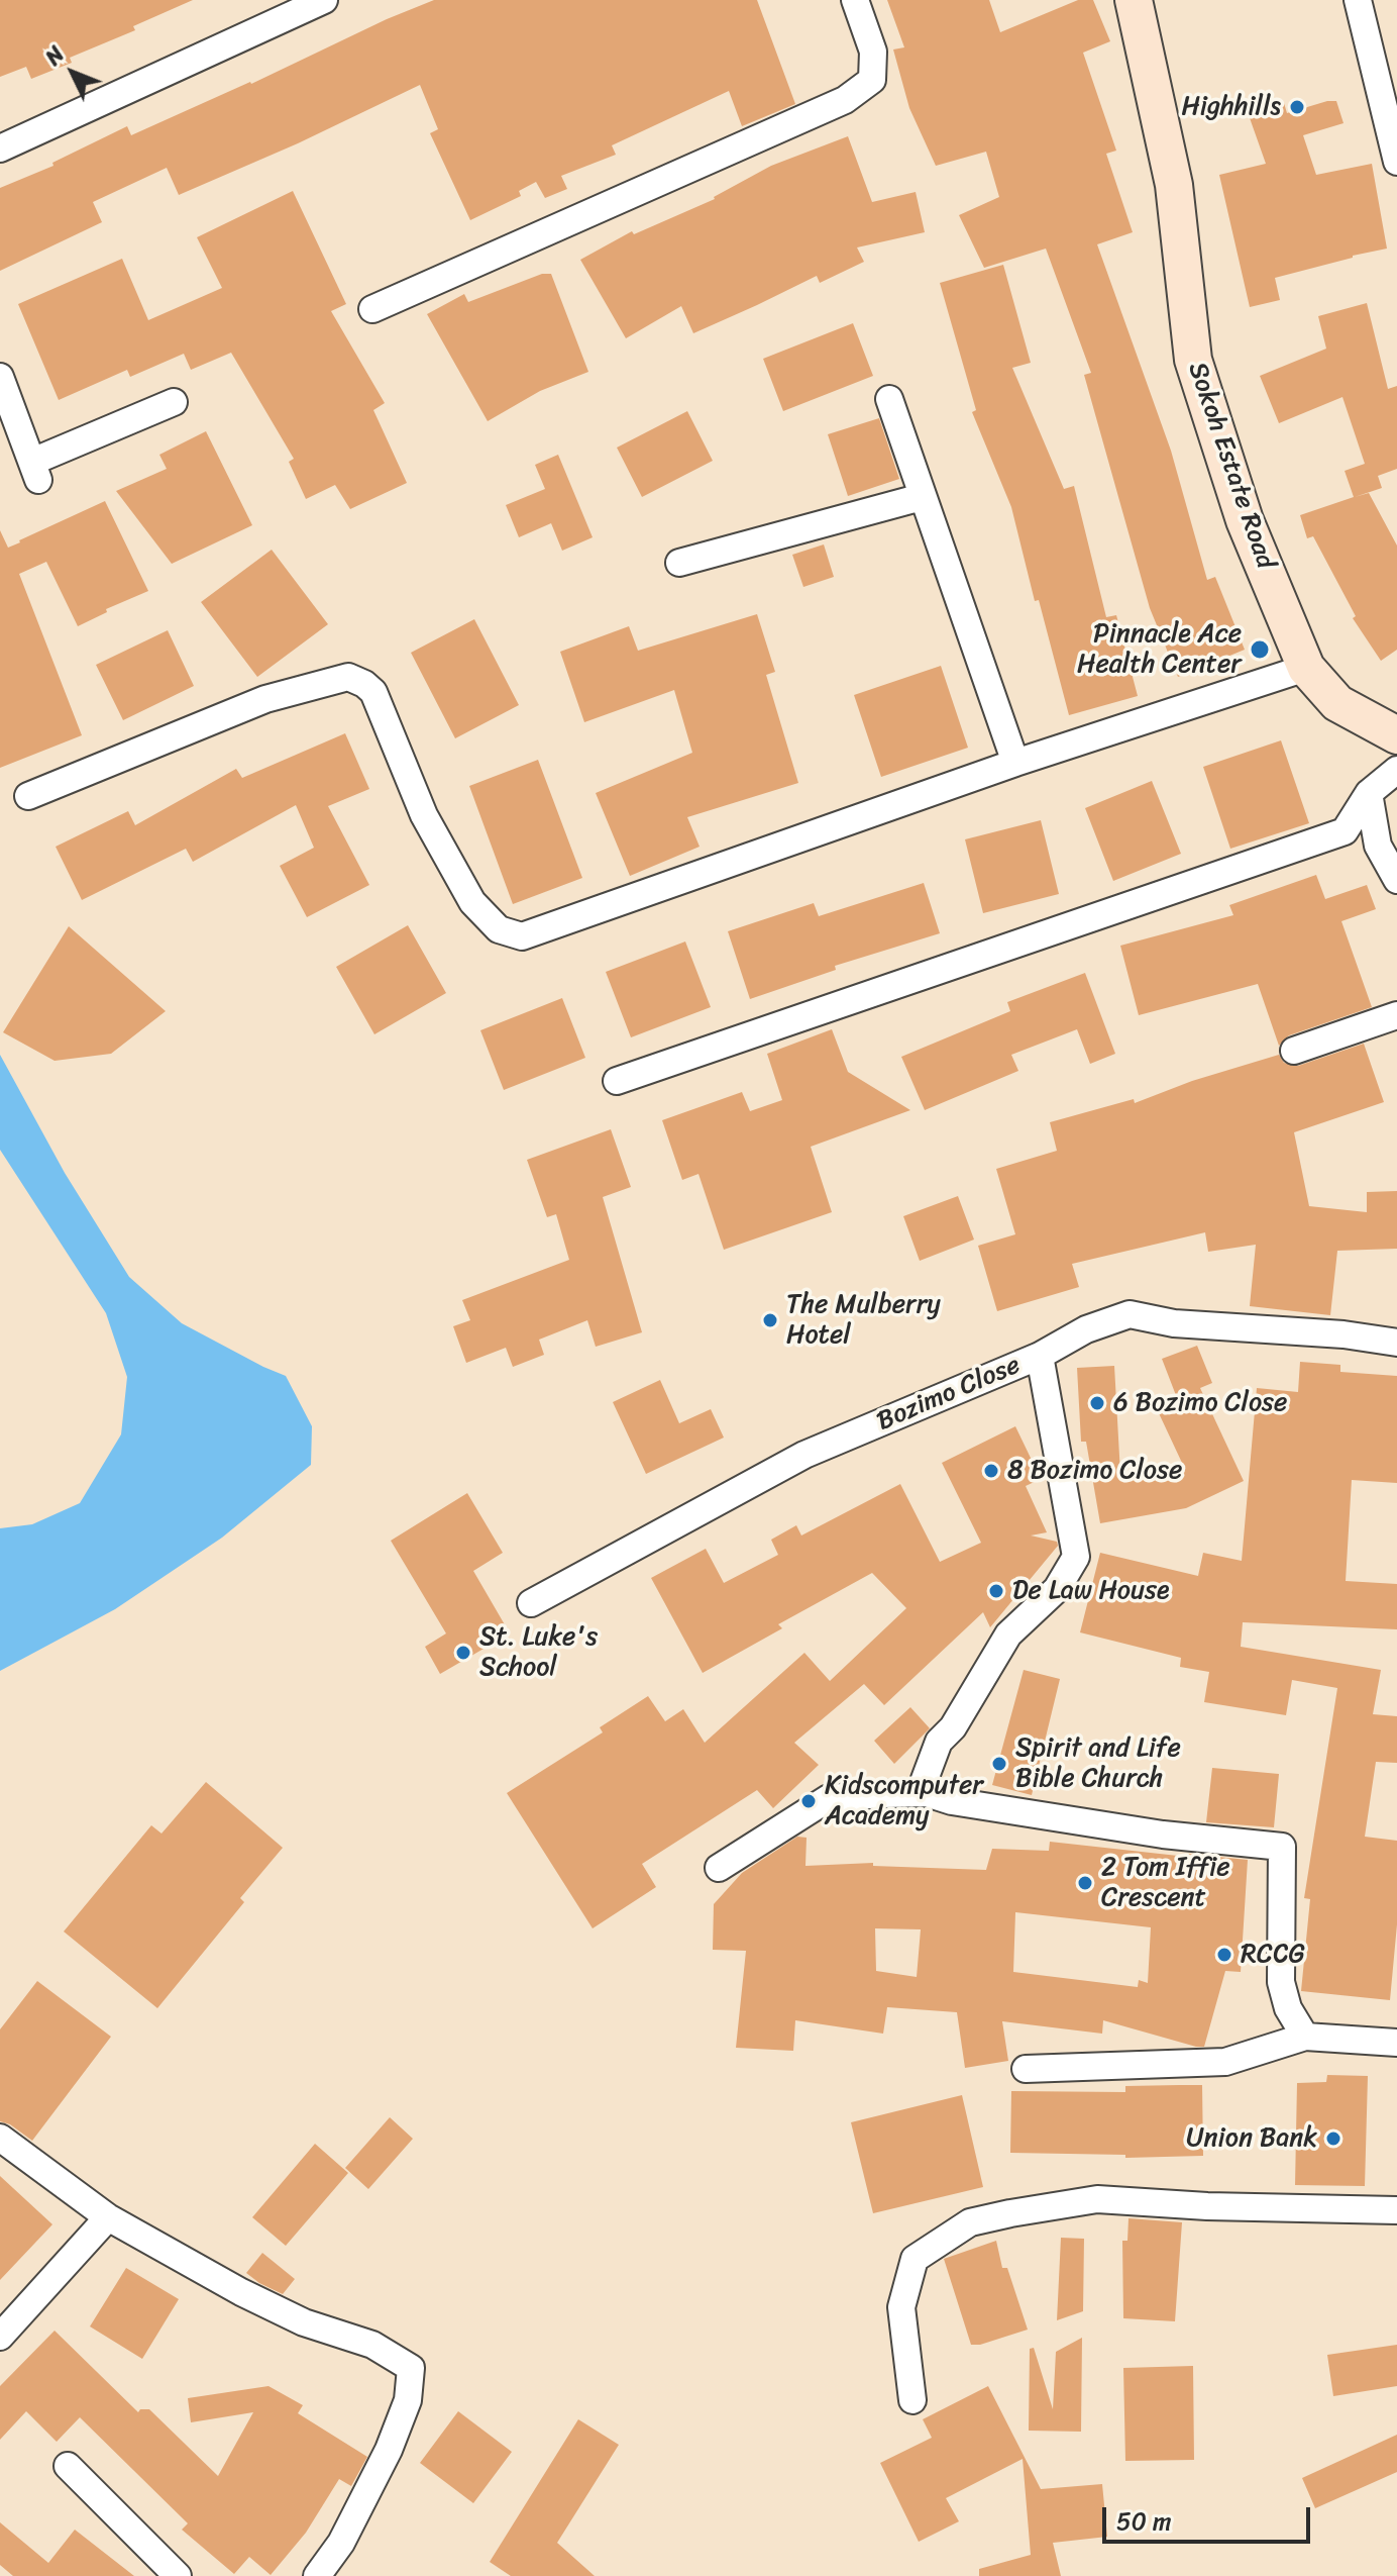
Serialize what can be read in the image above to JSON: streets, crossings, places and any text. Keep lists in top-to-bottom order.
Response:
{
  "streets": {
    "street": ["Sokoh Estate Road", "Bozimo Close"]
  },
  "places": [
    "Highhills",
    "Pinnacle Ace Health Center",
    "The Mulberry Hotel",
    "6 Bozimo Close",
    "8 Bozimo Close",
    "De Law House",
    "St. Luke's School",
    "Spirit and Life Bible Church",
    "Kidscomputer Academy",
    "2 Tom Iffie Crescent",
    "RCCG",
    "Union Bank"
  ],
  "scale_bar": "50 m",
  "north": "top left"
}
